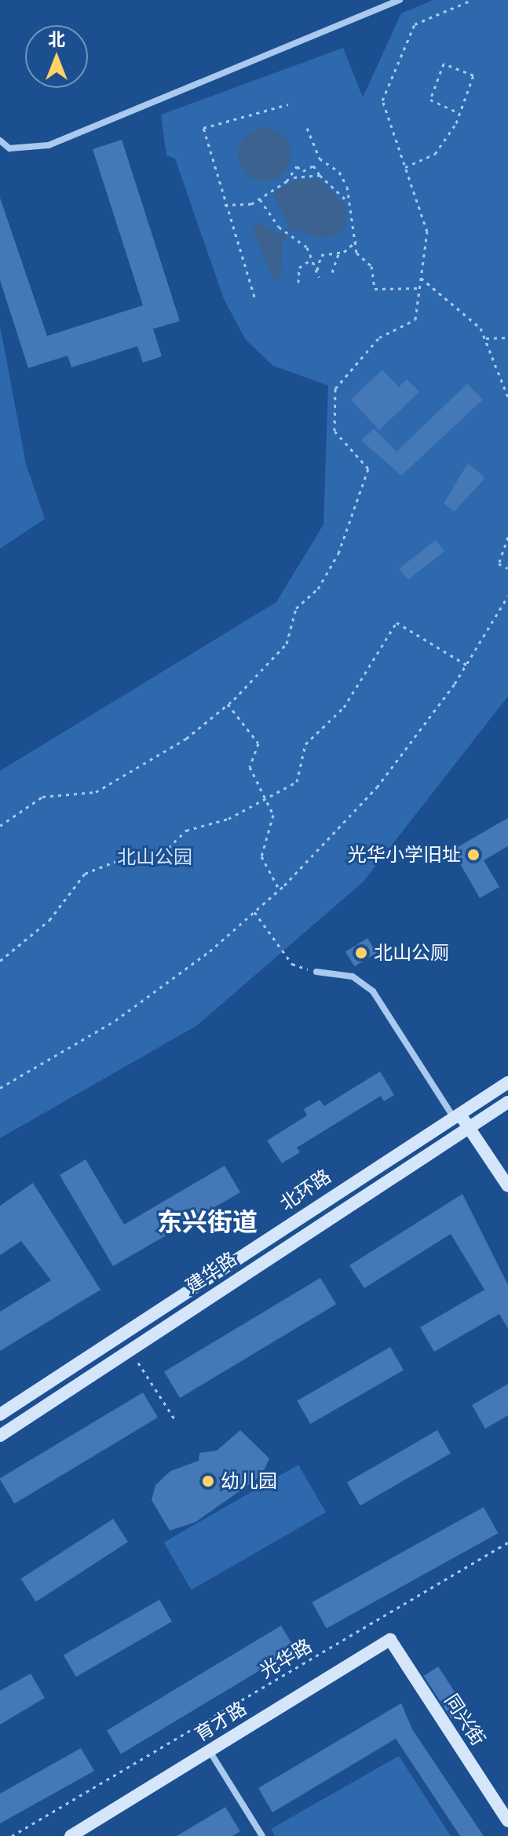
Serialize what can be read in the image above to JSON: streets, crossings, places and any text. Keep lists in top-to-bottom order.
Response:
{
  "streets": {
    "street": [
      "北环路",
      "建华路",
      "同兴街",
      "育才路"
    ],
    "path": ["光华路"]
  },
  "crossings": [
    ["同兴街", "育才路"]
  ],
  "districts": ["东兴街道"],
  "parks": ["北山公园"],
  "places": ["光华小学旧址", "北山公厕", "幼儿园"],
  "north": "top"
}
